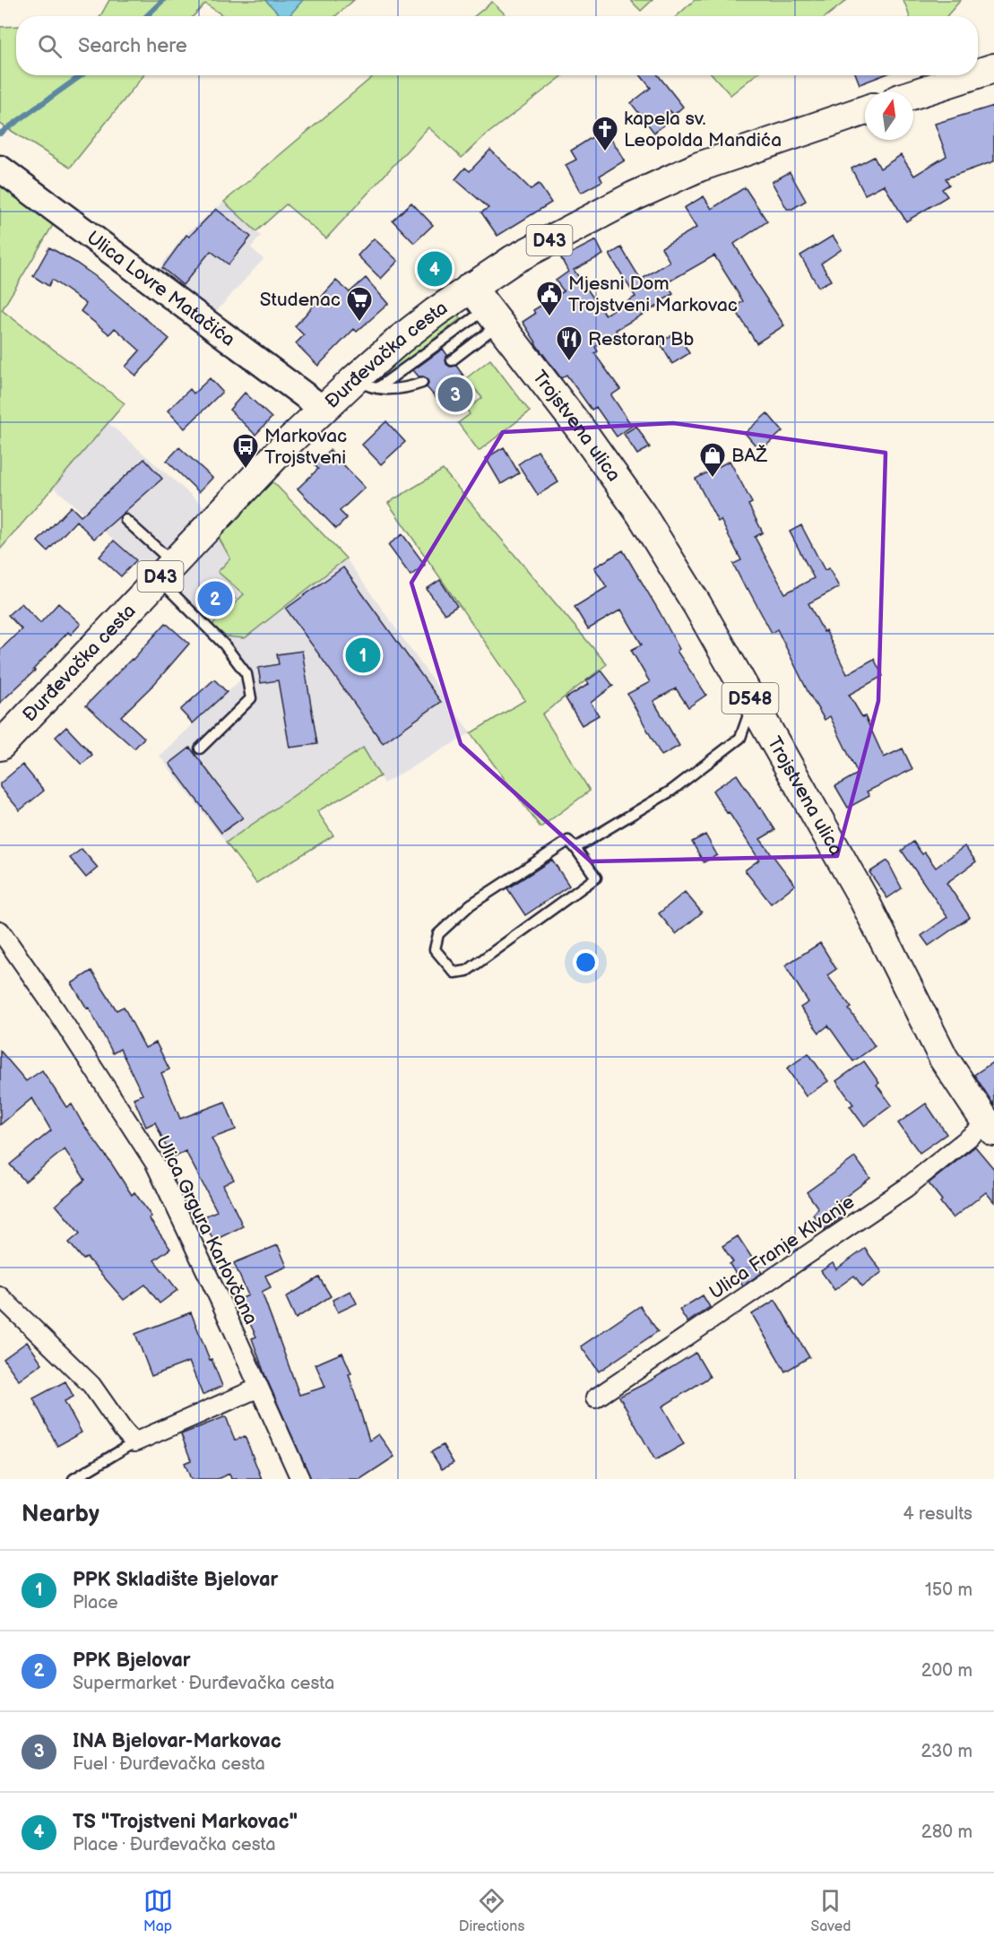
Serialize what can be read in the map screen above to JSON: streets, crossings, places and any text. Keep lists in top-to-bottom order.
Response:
{
  "streets": {
    "main road": [
      "D43",
      "Ulica Lovre Matačića",
      "Đurđevačka cesta",
      "Trojstvena ulica",
      "D548"
    ],
    "street": ["Ulica Grgura Karlovčana", "Ulica Franje Klvanje"]
  },
  "crossings": [
    ["Ulica Lovre Matačića", "Đurđevačka cesta"],
    ["Đurđevačka cesta", "Trojstvena ulica"],
    ["Trojstvena ulica", "Ulica Franje Klvanje"]
  ],
  "places": {
    "church": ["kapela sv. Leopolda Mandića"],
    "public building": ["Mjesni Dom Trojstveni Markovac"],
    "supermarket": ["Studenac"],
    "restaurant": ["Restoran Bb"],
    "bus stop": ["Markovac Trojstveni"],
    "shop": ["BAŽ"]
  },
  "north": "top",
  "page": {
    "search": "Search here",
    "pins": [
      "4",
      "3",
      "2",
      "1"
    ],
    "heading": ["Nearby", "4 results"],
    "list": [
      {
        "mark": "1",
        "name": "PPK Skladište Bjelovar",
        "note": "Place",
        "value": "150 m"
      },
      {
        "mark": "2",
        "name": "PPK Bjelovar",
        "note": "Supermarket · Đurđevačka cesta",
        "value": "200 m"
      },
      {
        "mark": "3",
        "name": "INA Bjelovar-Markovac",
        "note": "Fuel · Đurđevačka cesta",
        "value": "230 m"
      },
      {
        "mark": "4",
        "name": "TS \"Trojstveni Markovac\"",
        "note": "Place · Đurđevačka cesta",
        "value": "280 m"
      }
    ],
    "nav": ["Map", "Directions", "Saved"]
  }
}
